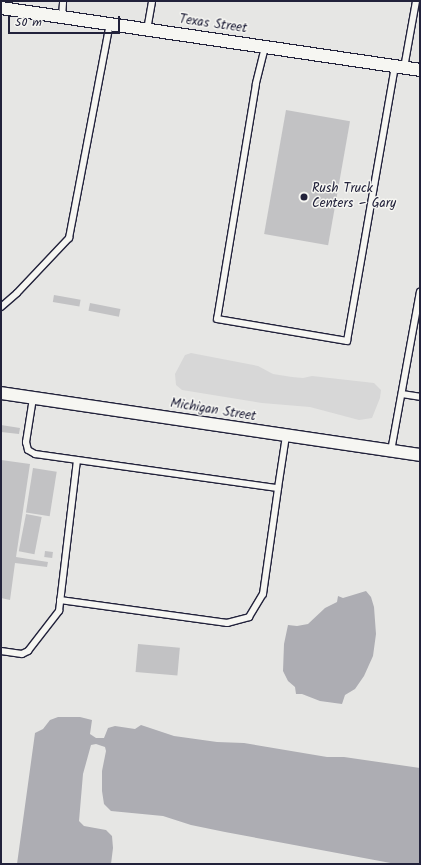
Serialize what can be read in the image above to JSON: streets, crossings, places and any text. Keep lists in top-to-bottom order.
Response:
{
  "streets": {
    "street": ["Texas Street", "Michigan Street"]
  },
  "places": ["Rush Truck Centers – Gary"],
  "scale_bar": "50 m"
}
